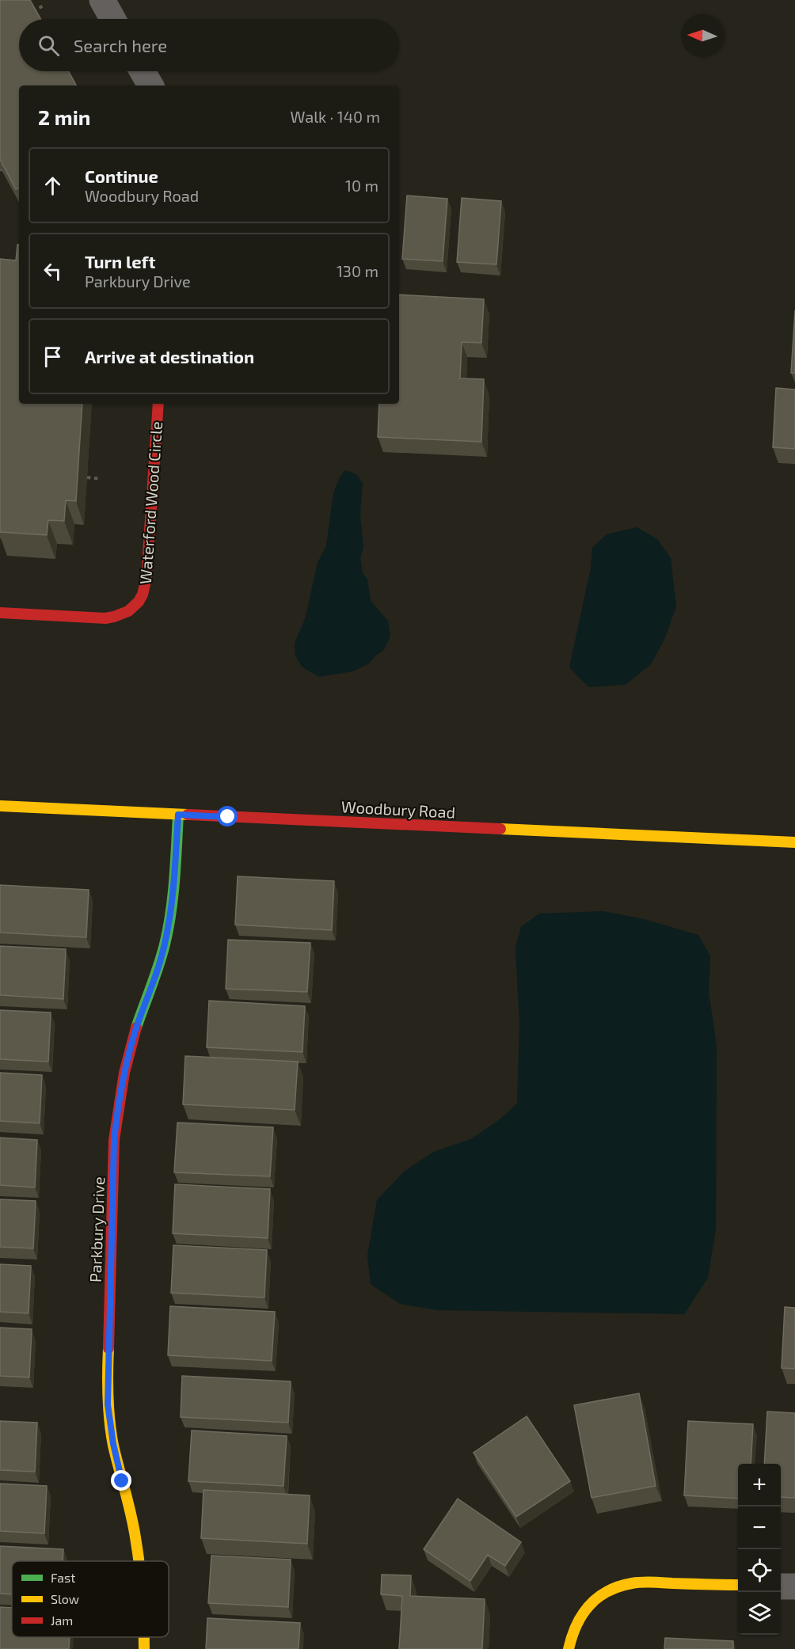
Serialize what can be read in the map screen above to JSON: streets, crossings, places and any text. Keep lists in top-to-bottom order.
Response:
{
  "streets": {
    "street": ["Waterford Wood Circle", "Woodbury Road", "Parkbury Drive"]
  },
  "crossings": [
    ["Woodbury Road", "Parkbury Drive"]
  ],
  "legend": ["Fast", "Slow", "Jam"],
  "north": "left",
  "page": {
    "search": "Search here",
    "heading": ["2 min", "Walk · 140 m"],
    "list": [
      ["Continue", "Woodbury Road", "10 m"],
      ["Turn left", "Parkbury Drive", "130 m"],
      "Arrive at destination"
    ],
    "map_buttons": ["+", "−"]
  }
}
